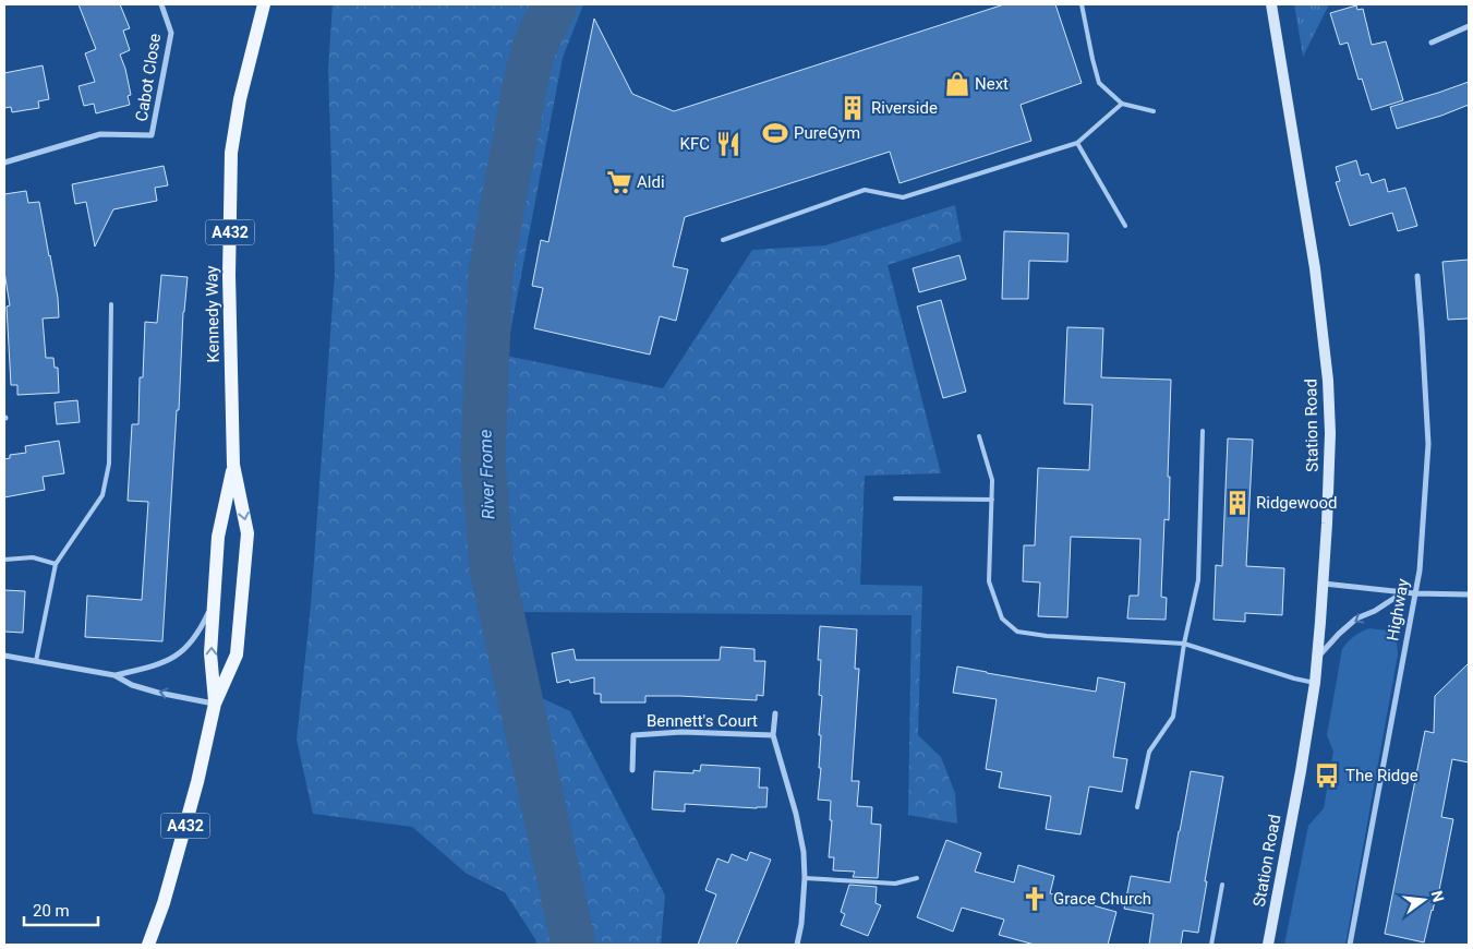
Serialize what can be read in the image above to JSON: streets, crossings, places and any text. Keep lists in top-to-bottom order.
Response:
{
  "streets": {
    "main road": ["A432", "Kennedy Way", "Station Road"],
    "street": ["Cabot Close", "Highway", "Bennett's Court"]
  },
  "water": ["River Frome"],
  "places": {
    "shop": ["Next"],
    "building": ["Riverside", "Ridgewood"],
    "sports": ["PureGym"],
    "restaurant": ["KFC"],
    "supermarket": ["Aldi"],
    "bus stop": ["The Ridge"],
    "church": ["Grace Church"]
  },
  "scale_bar": "20 m",
  "north": "right"
}
